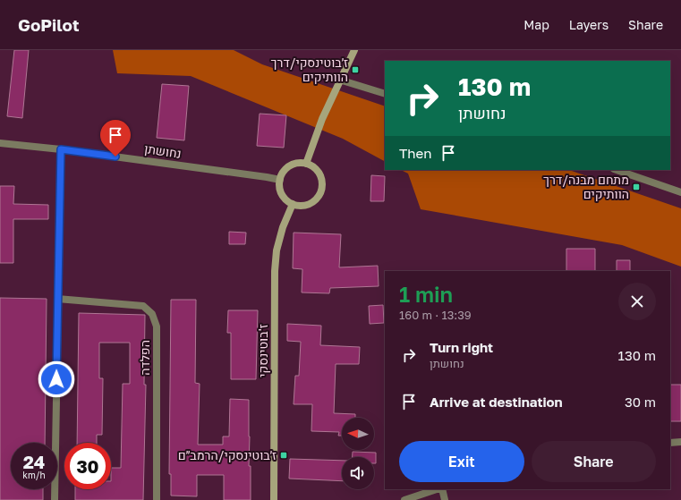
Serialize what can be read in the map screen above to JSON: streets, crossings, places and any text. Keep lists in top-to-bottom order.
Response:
{
  "streets": {
    "street": ["נחושתן", "ז'בוטינסקי", "הפלדה"]
  },
  "crossings": [
    ["נחושתן", "ז'בוטינסקי"]
  ],
  "places": {
    "transit": ["ז׳בוטינסקי/דרך הוותיקים", "מתחם מבנה/דרך הוותיקים", "ז׳בוטינסקי/הרמב״ם"]
  },
  "north": "left",
  "page": {
    "header": "GoPilot",
    "nav": ["Map", "Layers", "Share"],
    "turn": ["130 m", "נחושתן"],
    "then": "Then",
    "heading": ["1 min", "160 m · 13:39"],
    "list": [
      {
        "name": "Turn right",
        "note": "נחושתן",
        "value": "130 m"
      },
      {
        "name": "Arrive at destination",
        "value": "30 m"
      }
    ],
    "buttons": ["Exit", "Share"],
    "speed": "24 km/h",
    "limit": "30"
  }
}
